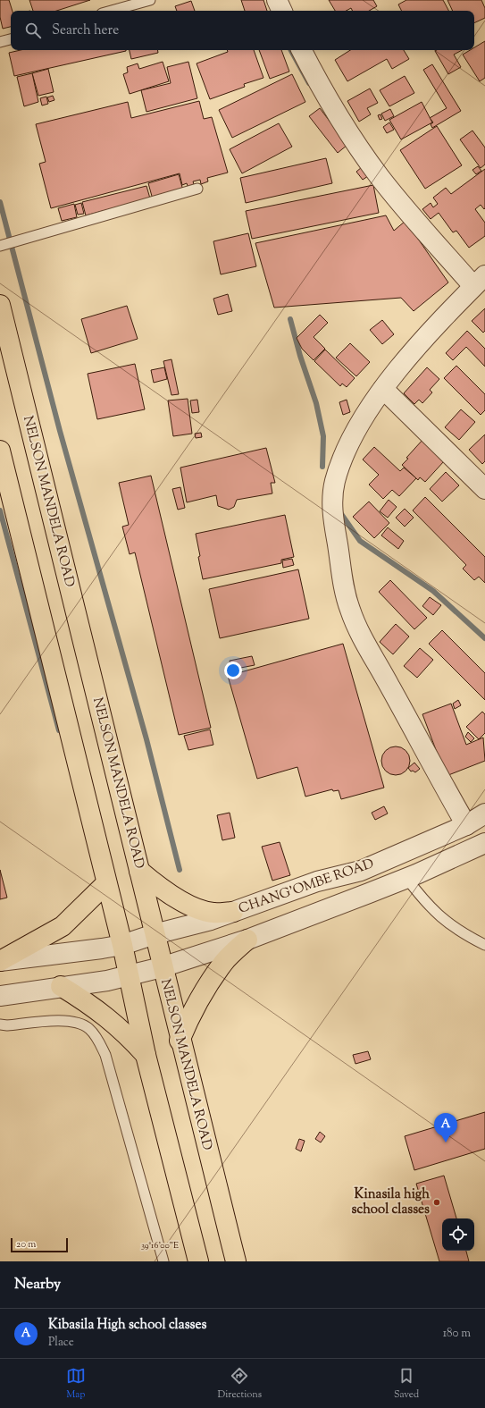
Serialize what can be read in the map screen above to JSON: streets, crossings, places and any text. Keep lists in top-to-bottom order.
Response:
{
  "streets": {
    "main road": ["NELSON MANDELA ROAD"],
    "street": ["CHANG'OMBE ROAD"]
  },
  "crossings": [
    ["NELSON MANDELA ROAD", "CHANG'OMBE ROAD"]
  ],
  "places": ["Kinasila high school classes"],
  "scale_bar": "20 m",
  "page": {
    "search": "Search here",
    "pins": "A",
    "scale": "20 m",
    "heading": "Nearby",
    "list": [
      {
        "mark": "A",
        "name": "Kibasila High school classes",
        "note": "Place",
        "value": "180 m"
      }
    ],
    "nav": ["Map", "Directions", "Saved"]
  },
  "coordinates": ["39°16'00\"E"]
}
